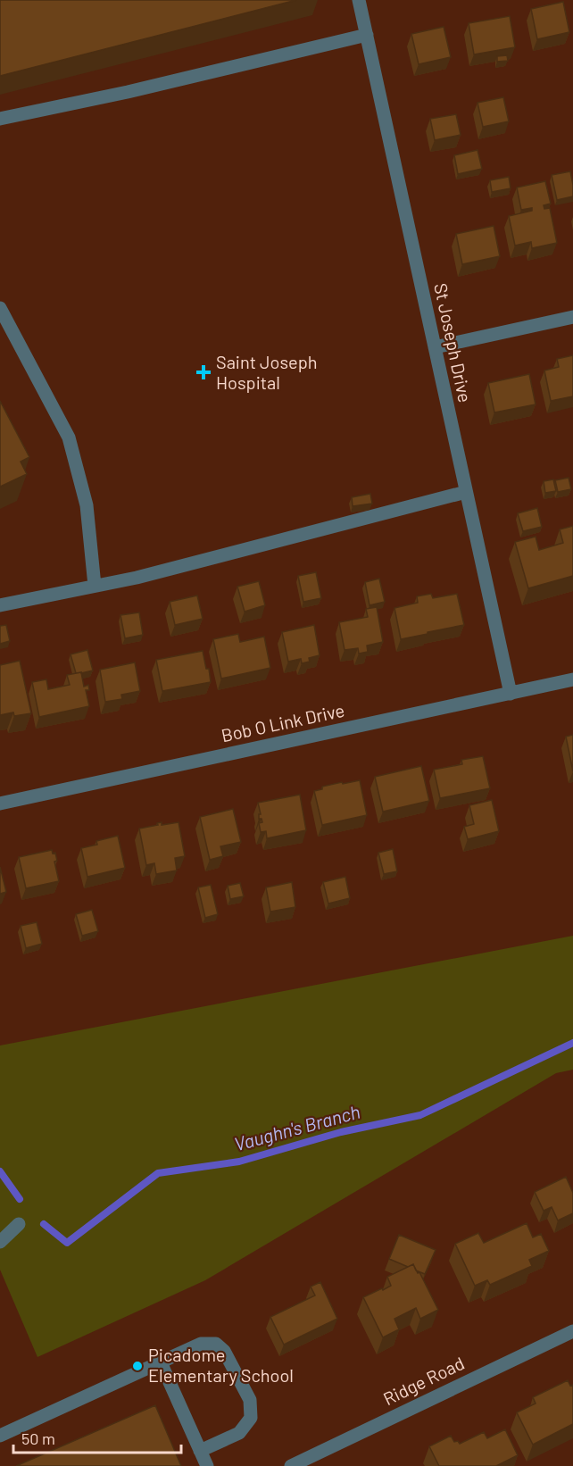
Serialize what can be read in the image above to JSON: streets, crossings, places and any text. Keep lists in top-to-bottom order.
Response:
{
  "streets": {
    "street": ["St Joseph Drive", "Bob O Link Drive", "Ridge Road"]
  },
  "crossings": [
    ["St Joseph Drive", "Bob O Link Drive"]
  ],
  "water": ["Vaughn's Branch"],
  "places": {
    "health": ["Saint Joseph Hospital"],
    "other": ["Picadome Elementary School"]
  },
  "scale_bar": "50 m"
}
